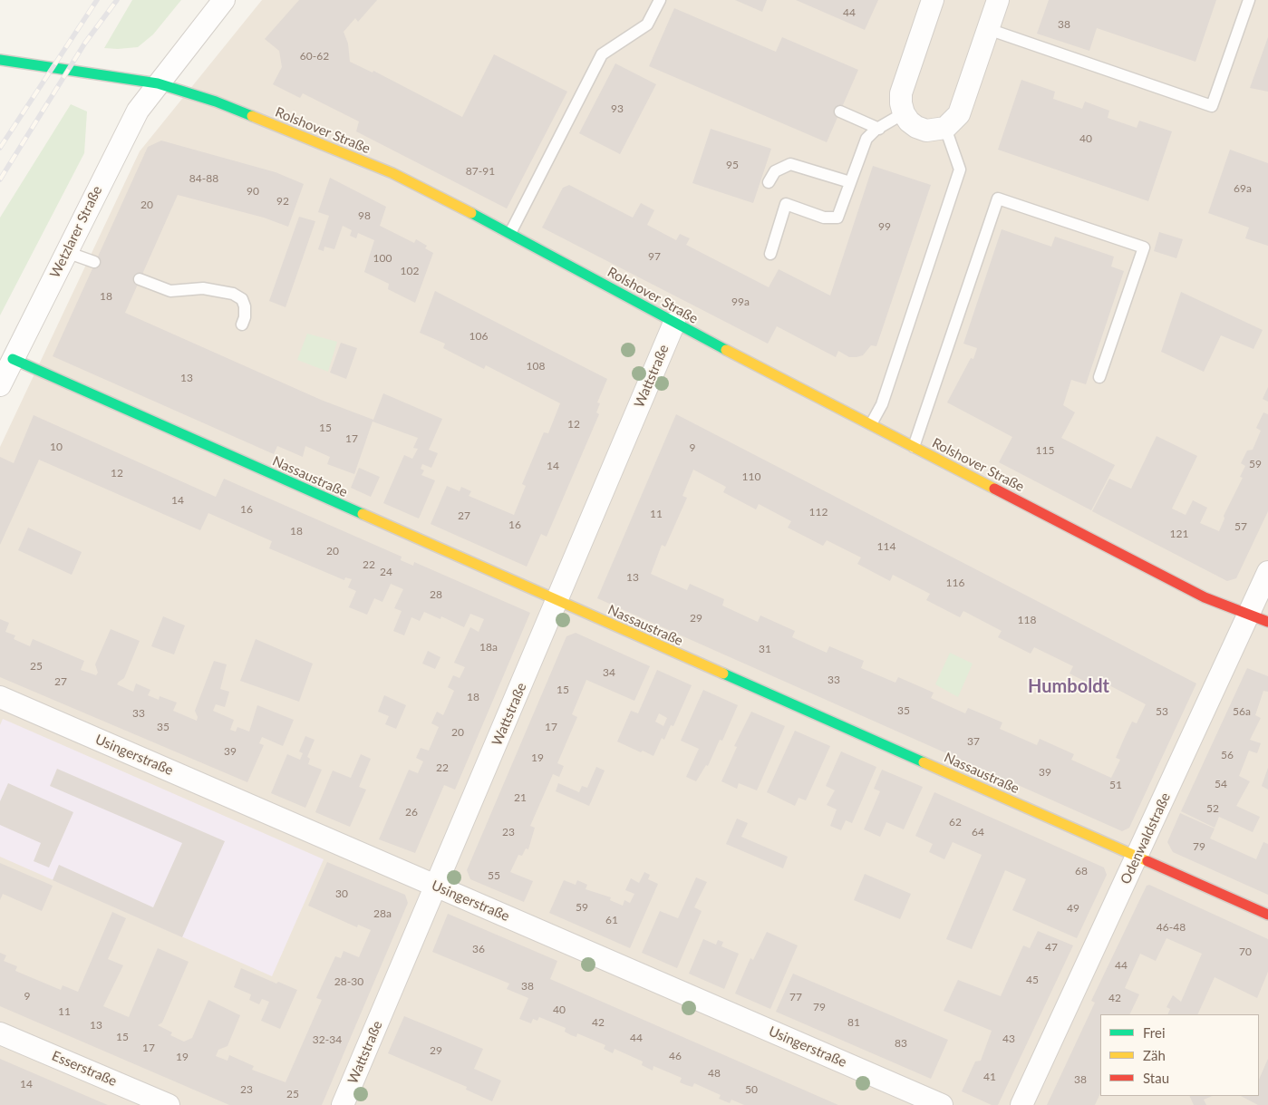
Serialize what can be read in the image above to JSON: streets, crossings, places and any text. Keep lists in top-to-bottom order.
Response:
{
  "streets": {
    "street": [
      "Rolshover Straße",
      "Wetzlarer Straße",
      "Wattstraße",
      "Nassaustraße",
      "Usingerstraße",
      "Odenwaldstraße",
      "Esserstraße"
    ]
  },
  "crossings": [
    ["Rolshover Straße", "Wetzlarer Straße"],
    ["Rolshover Straße", "Wattstraße"],
    ["Rolshover Straße", "Odenwaldstraße"],
    ["Wetzlarer Straße", "Nassaustraße"],
    ["Wattstraße", "Nassaustraße"],
    ["Wattstraße", "Usingerstraße"],
    ["Nassaustraße", "Odenwaldstraße"]
  ],
  "districts": ["Humboldt"],
  "house_numbers": [
    "44",
    "38",
    "60-62",
    "93",
    "40",
    "95",
    "87-91",
    "84-88",
    "69a",
    "90",
    "92",
    "20",
    "98",
    "99",
    "97",
    "100",
    "102",
    "18",
    "99a",
    "106",
    "108",
    "13",
    "12",
    "15",
    "17",
    "10",
    "9",
    "115",
    "59",
    "14",
    "12",
    "110",
    "14",
    "16",
    "112",
    "11",
    "27",
    "16",
    "57",
    "18",
    "121",
    "114",
    "20",
    "22",
    "24",
    "13",
    "116",
    "28",
    "29",
    "118",
    "18a",
    "31",
    "25",
    "34",
    "33",
    "27",
    "15",
    "18",
    "35",
    "53",
    "56a",
    "33",
    "35",
    "17",
    "20",
    "37",
    "39",
    "56",
    "19",
    "22",
    "39",
    "54",
    "51",
    "21",
    "52",
    "26",
    "62",
    "23",
    "64",
    "79",
    "68",
    "55",
    "30",
    "59",
    "49",
    "28a",
    "61",
    "46-48",
    "47",
    "36",
    "70",
    "44",
    "45",
    "28-30",
    "38",
    "9",
    "77",
    "42",
    "79",
    "40",
    "11",
    "42",
    "81",
    "13",
    "15",
    "44",
    "43",
    "32-34",
    "83",
    "17",
    "29",
    "46",
    "19",
    "48",
    "41",
    "38",
    "14",
    "23",
    "50",
    "25"
  ],
  "legend": ["Frei", "Zäh", "Stau"]
}
